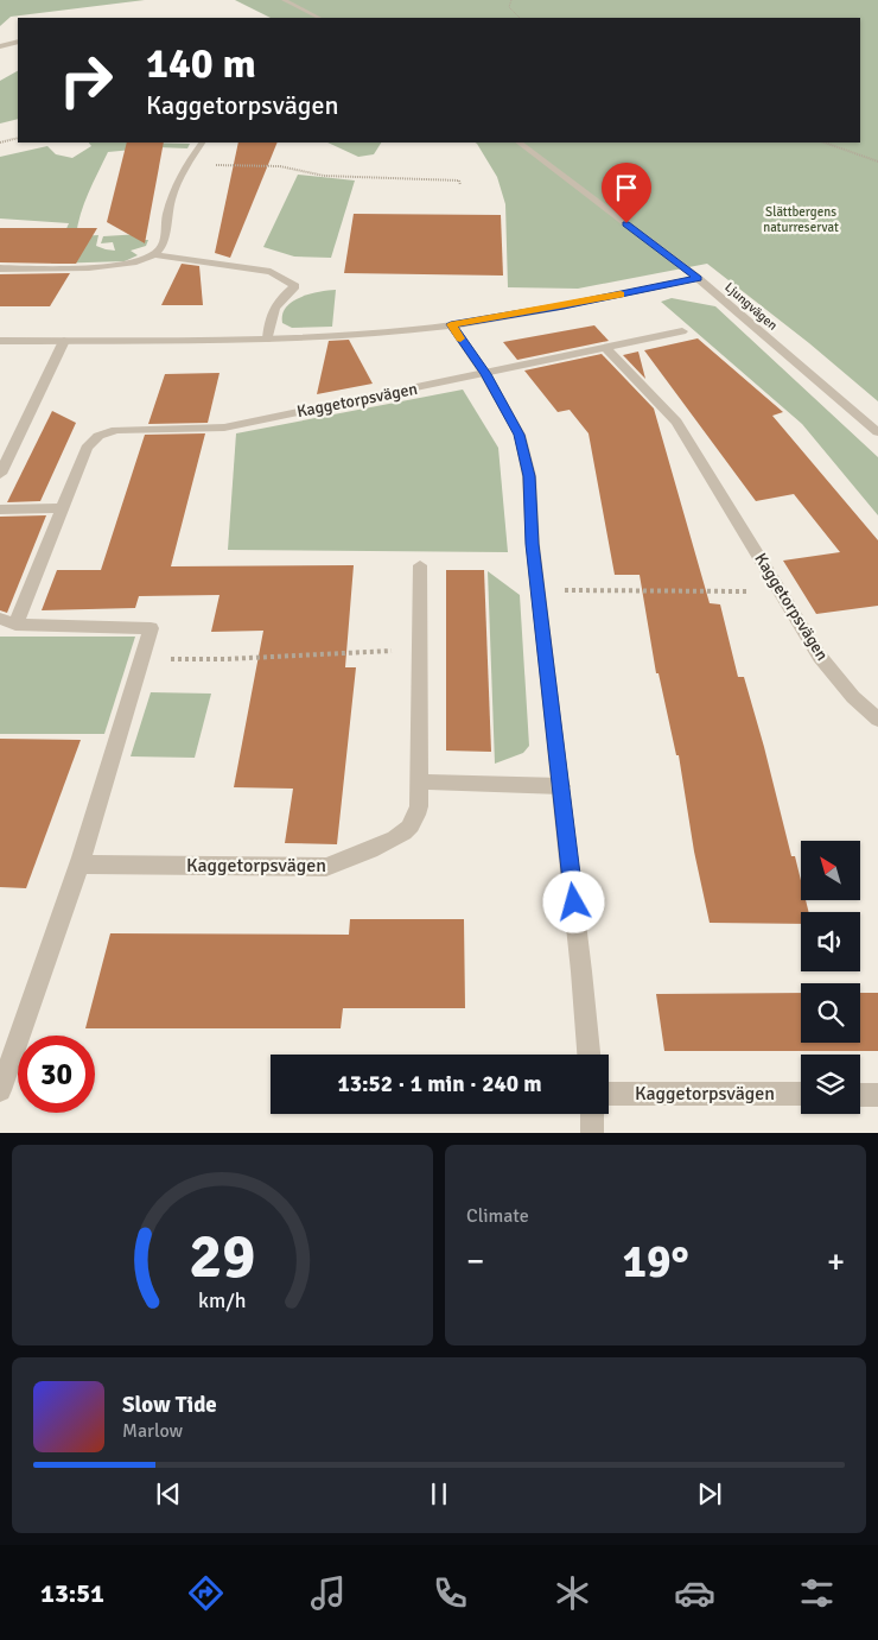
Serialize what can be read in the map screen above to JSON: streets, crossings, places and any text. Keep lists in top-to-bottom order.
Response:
{
  "streets": {
    "street": ["Ljungvägen", "Kaggetorpsvägen"]
  },
  "parks": ["Slättbergens naturreservat"],
  "north": "top left",
  "page": {
    "turn": ["140 m", "Kaggetorpsvägen"],
    "limit": "30",
    "trip": "13:52 · 1 min · 240 m",
    "tile": "Climate",
    "heat": ["−", "19°", "+"],
    "song": ["Slow Tide", "Marlow"],
    "tabs": "13:51",
    "gauge": ["29", "km/h"]
  }
}
